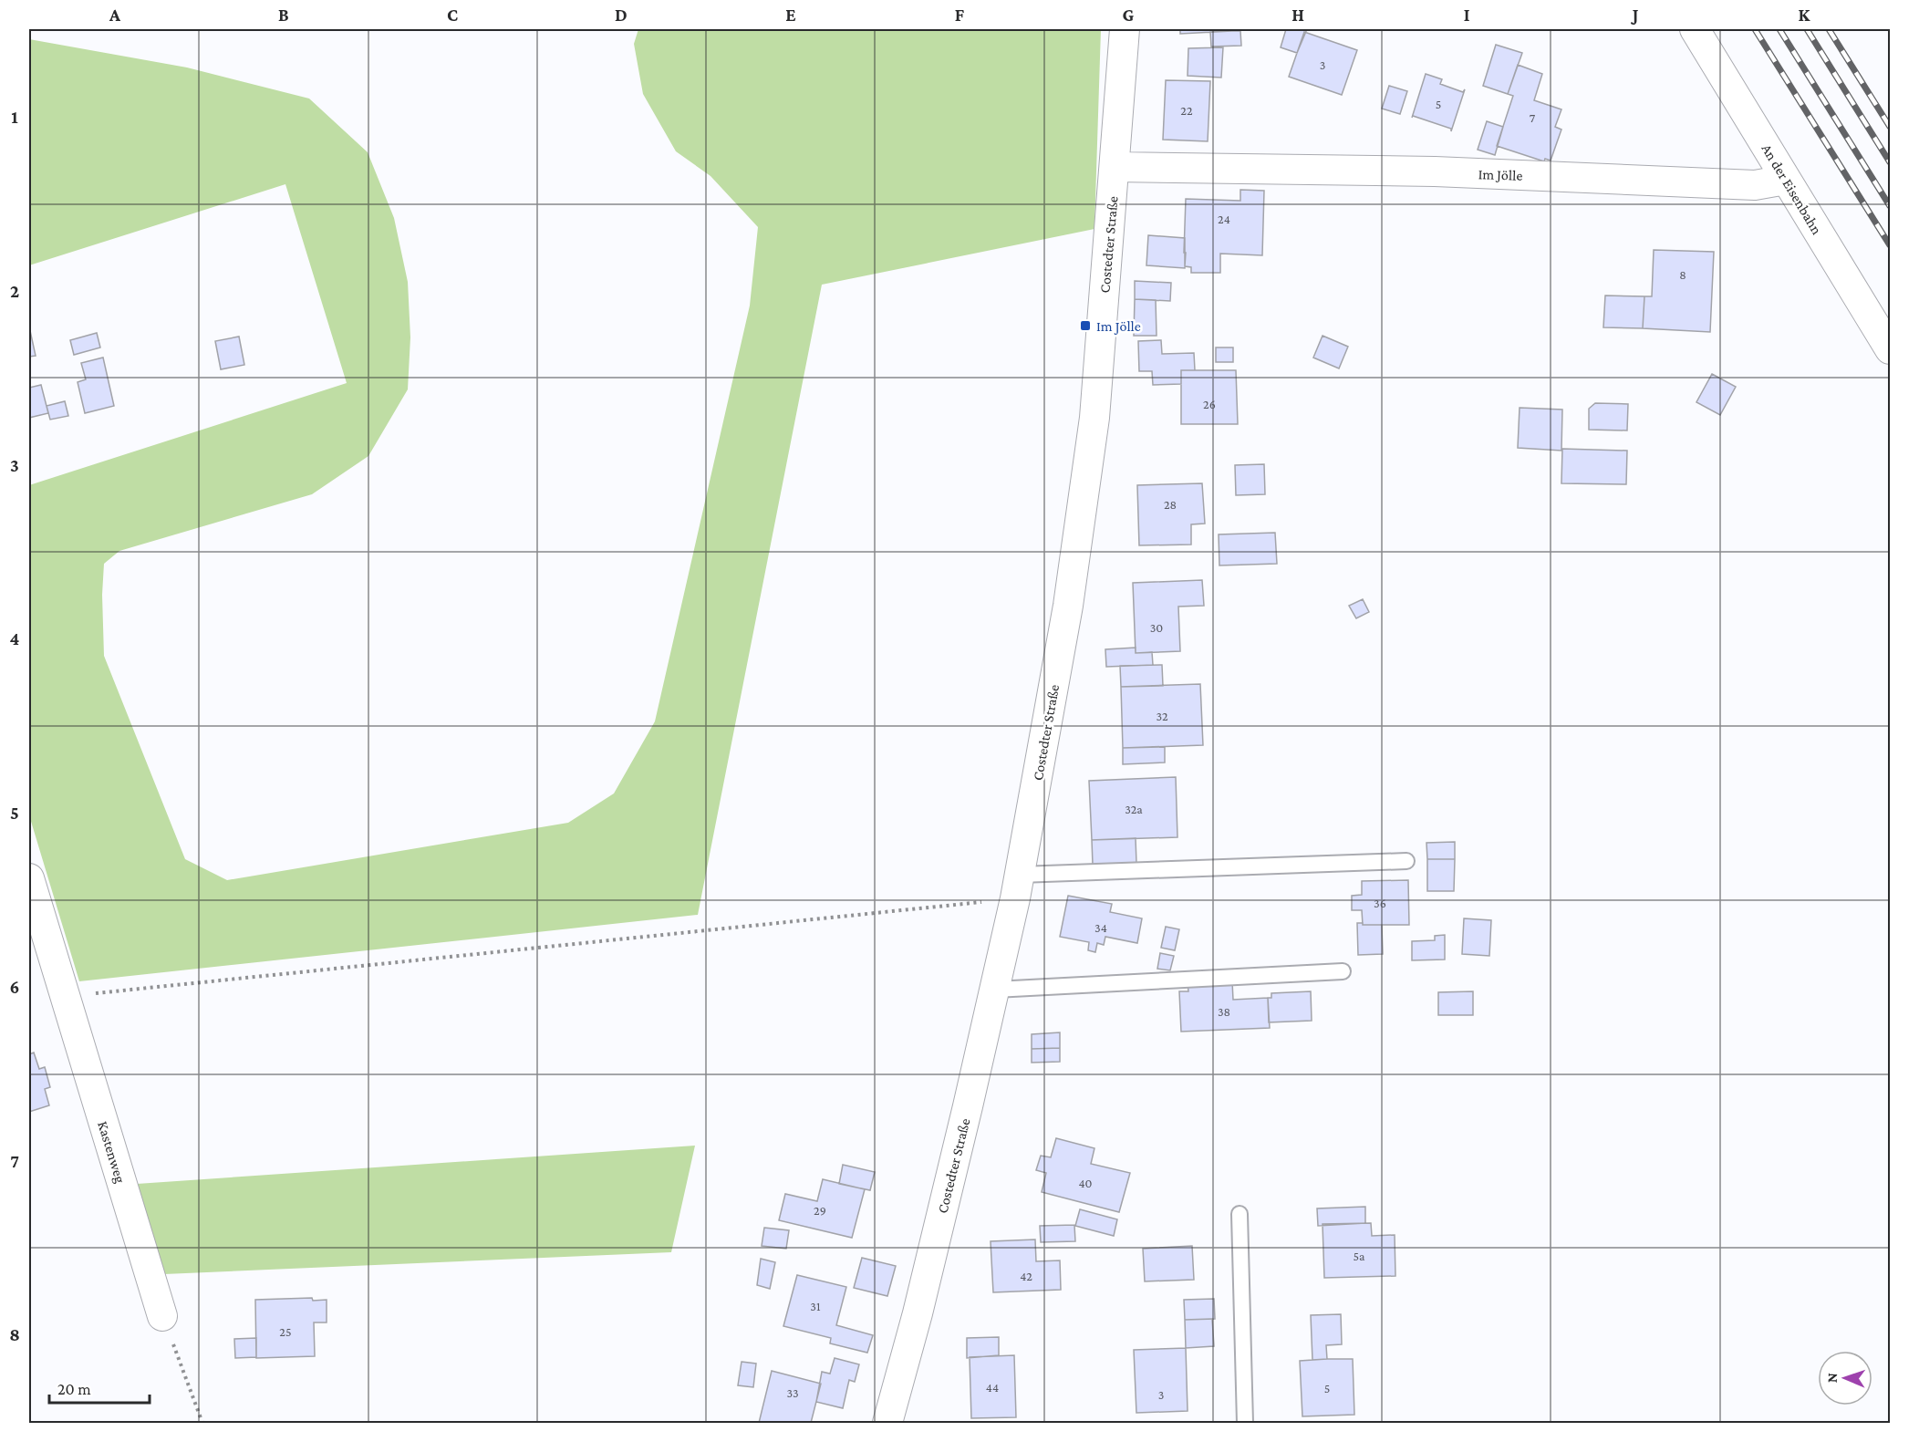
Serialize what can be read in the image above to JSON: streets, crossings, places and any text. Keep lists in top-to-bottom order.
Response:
{
  "streets": {
    "street": [
      "Im Jölle",
      "An der Eisenbahn",
      "Costedter Straße",
      "Kastenweg"
    ]
  },
  "crossings": [
    ["Im Jölle", "An der Eisenbahn"],
    ["Im Jölle", "Costedter Straße"]
  ],
  "places": {
    "transit": ["Im Jölle"]
  },
  "house_numbers": [
    "3",
    "5",
    "22",
    "7",
    "24",
    "8",
    "26",
    "28",
    "30",
    "32",
    "32a",
    "36",
    "34",
    "38",
    "40",
    "29",
    "5a",
    "42",
    "31",
    "25",
    "44",
    "5",
    "33",
    "3"
  ],
  "scale_bar": "20 m",
  "north": "left",
  "grid": {
    "columns": [
      "A",
      "B",
      "C",
      "D",
      "E",
      "F",
      "G",
      "H",
      "I",
      "J",
      "K"
    ],
    "rows": [
      "1",
      "2",
      "3",
      "4",
      "5",
      "6",
      "7",
      "8"
    ]
  }
}
